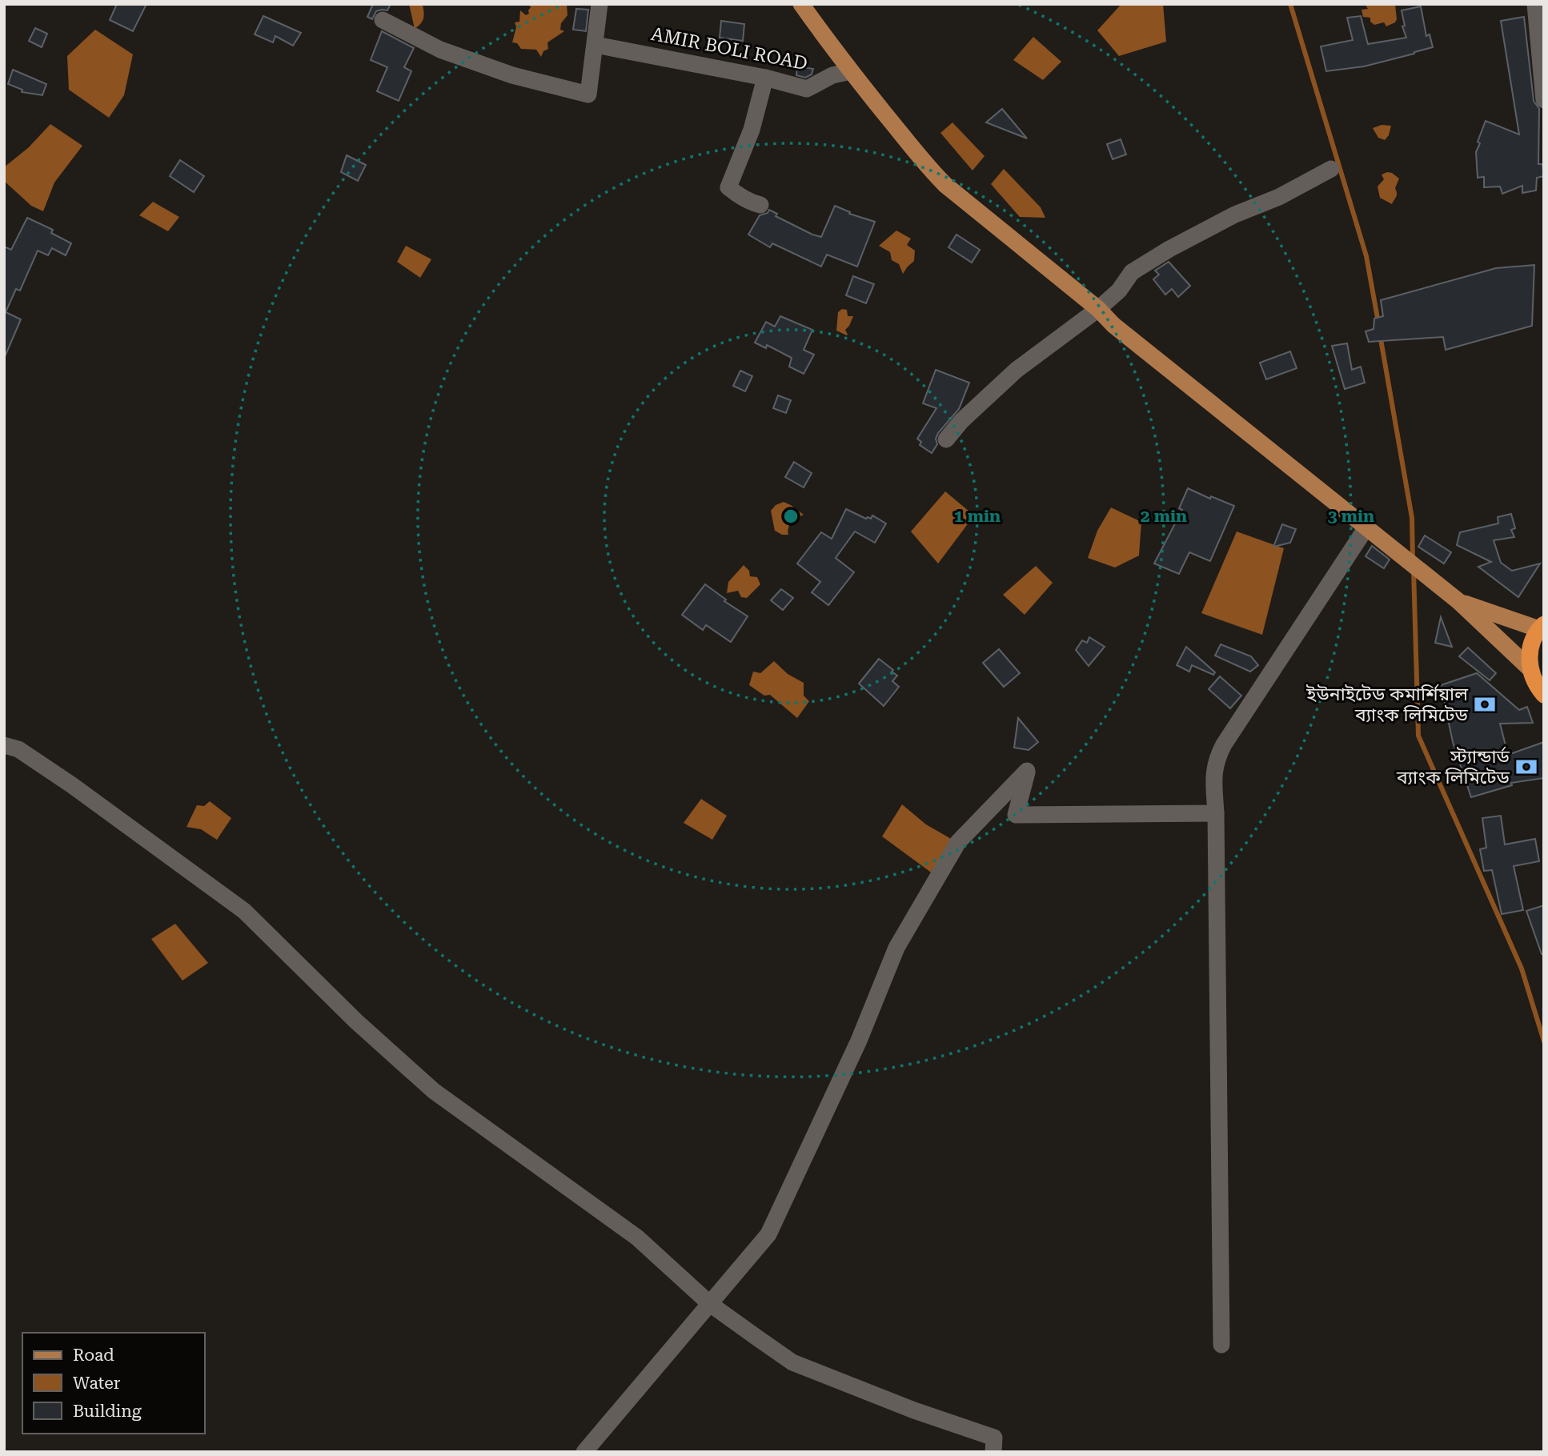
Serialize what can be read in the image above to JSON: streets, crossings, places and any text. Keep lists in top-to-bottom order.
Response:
{
  "streets": {
    "street": ["AMIR BOLI ROAD"]
  },
  "places": {
    "bank": ["ইউনাইটেড কমার্শিয়াল ব্যাংক লিমিটেড", "স্ট্যান্ডার্ড ব্যাংক লিমিটেড"]
  },
  "legend": ["Road", "Water", "Building"],
  "rings": ["1 min", "2 min", "3 min"]
}
